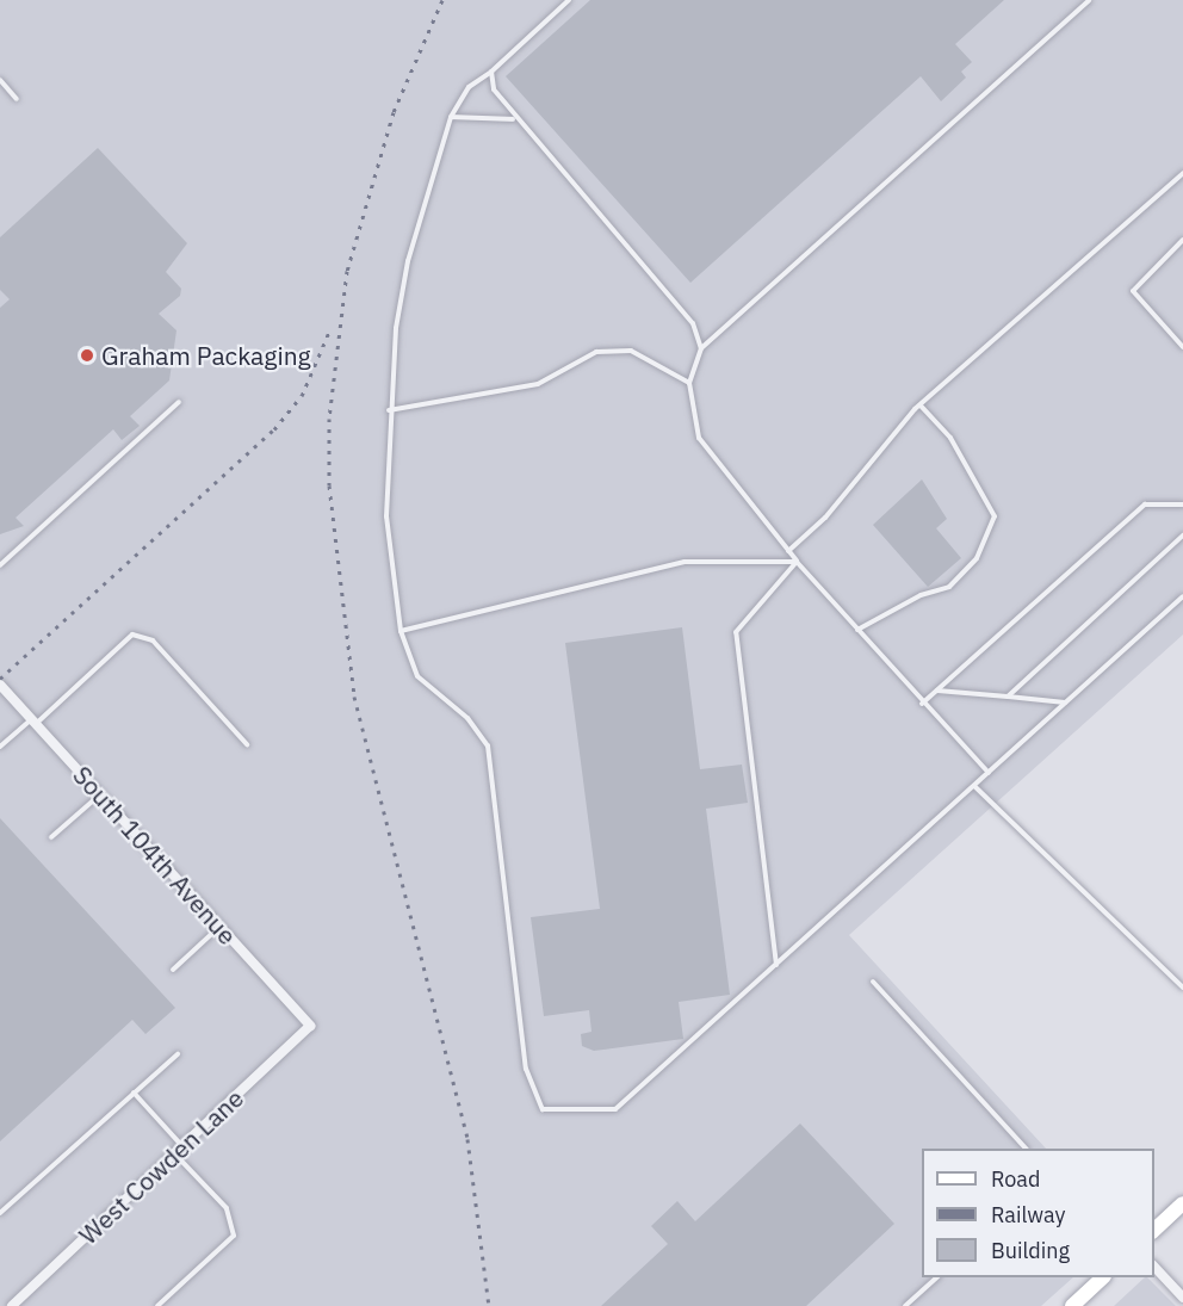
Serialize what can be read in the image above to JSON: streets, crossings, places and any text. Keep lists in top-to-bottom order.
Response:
{
  "streets": {
    "street": ["South 104th Avenue", "West Cowden Lane"]
  },
  "crossings": [
    ["South 104th Avenue", "West Cowden Lane"]
  ],
  "places": ["Graham Packaging"],
  "legend": ["Road", "Railway", "Building"]
}
